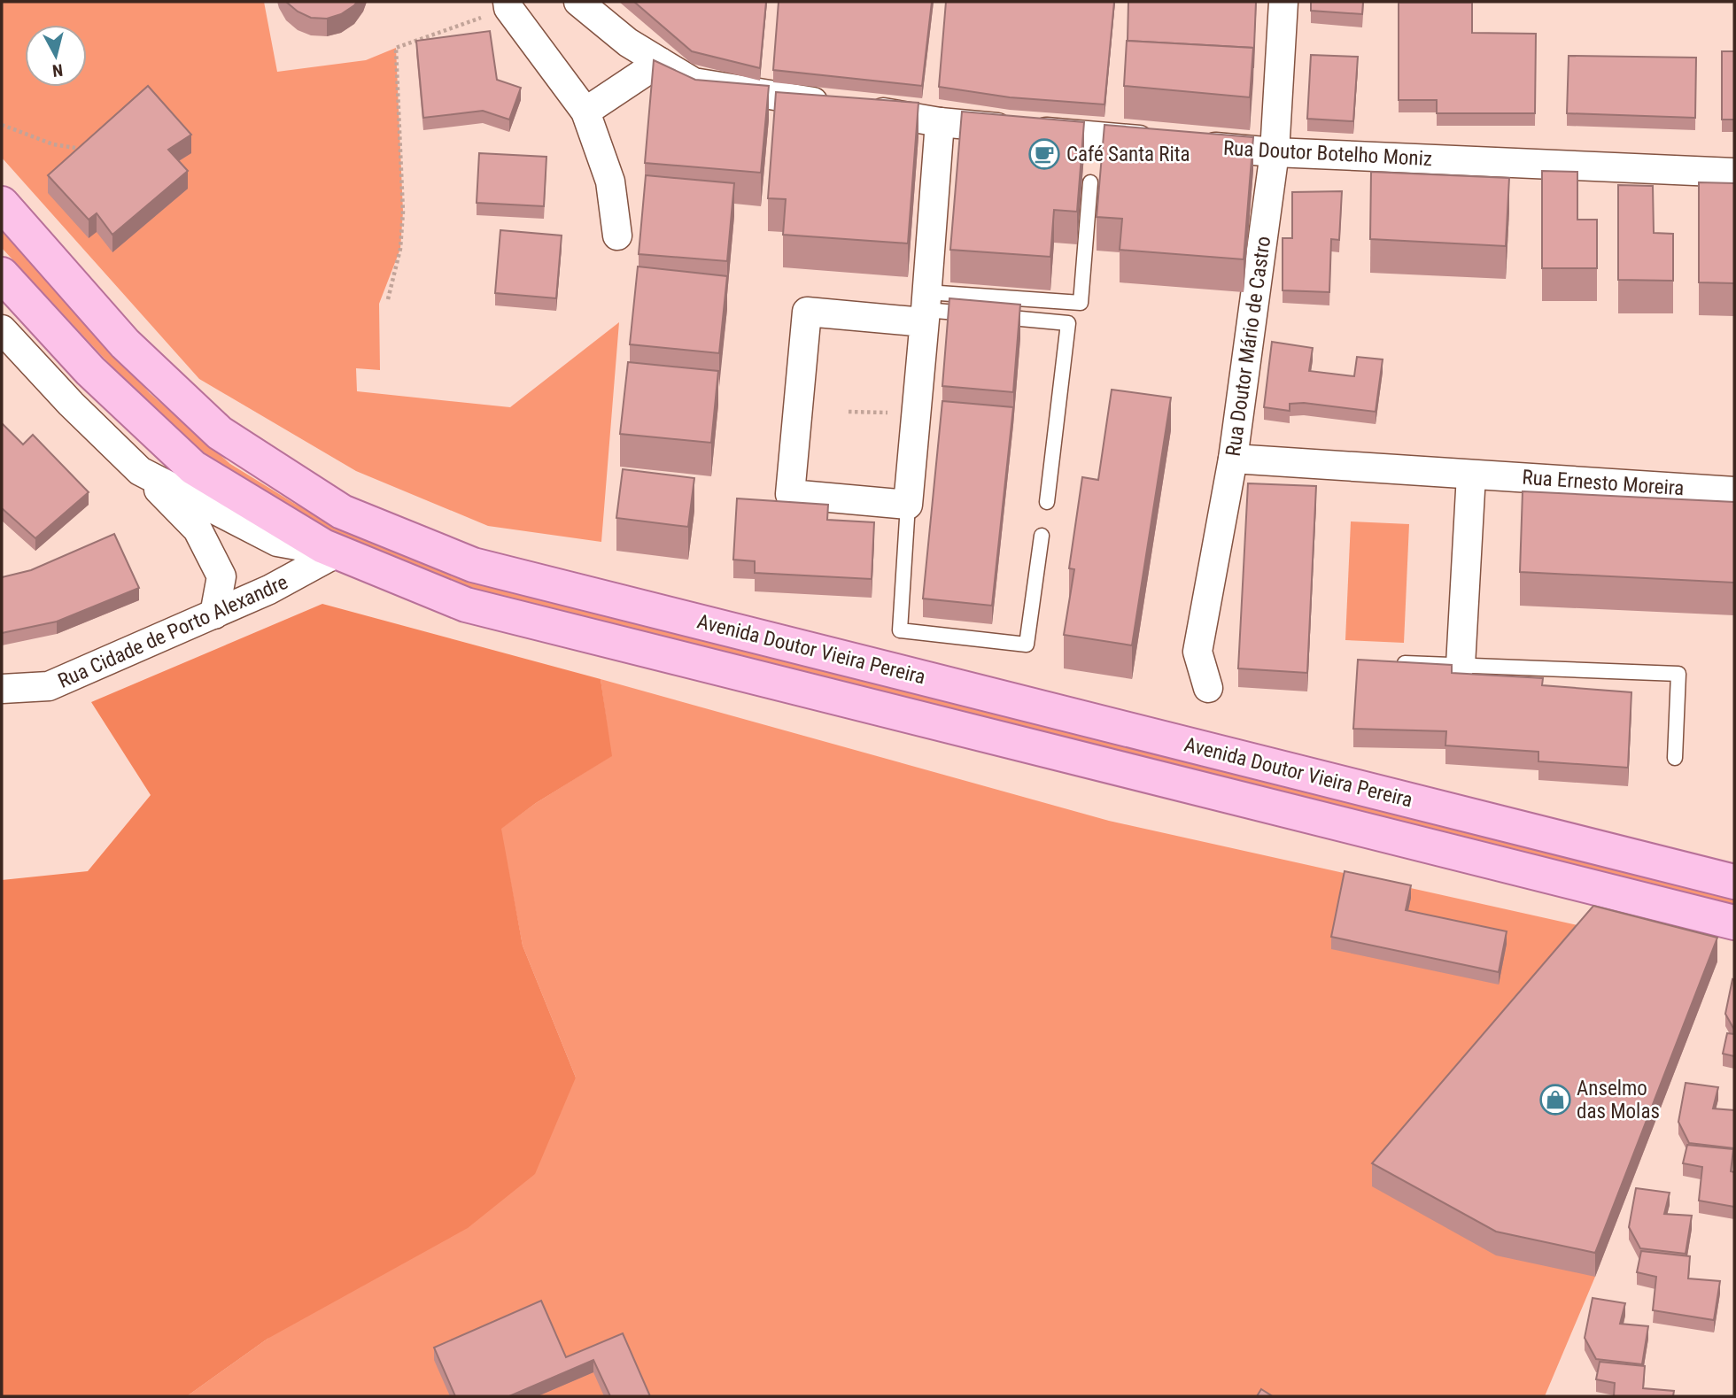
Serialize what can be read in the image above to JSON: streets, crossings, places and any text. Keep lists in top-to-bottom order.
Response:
{
  "streets": {
    "main road": ["Avenida Doutor Vieira Pereira"],
    "street": [
      "Rua Doutor Botelho Moniz",
      "Rua Doutor Mário de Castro",
      "Rua Ernesto Moreira",
      "Rua Cidade de Porto Alexandre"
    ]
  },
  "crossings": [
    ["Rua Doutor Botelho Moniz", "Rua Doutor Mário de Castro"],
    ["Rua Doutor Mário de Castro", "Rua Ernesto Moreira"],
    ["Rua Cidade de Porto Alexandre", "Avenida Doutor Vieira Pereira"]
  ],
  "places": {
    "cafe": ["Café Santa Rita"],
    "shop": ["Anselmo das Molas"]
  },
  "north": "bottom"
}
